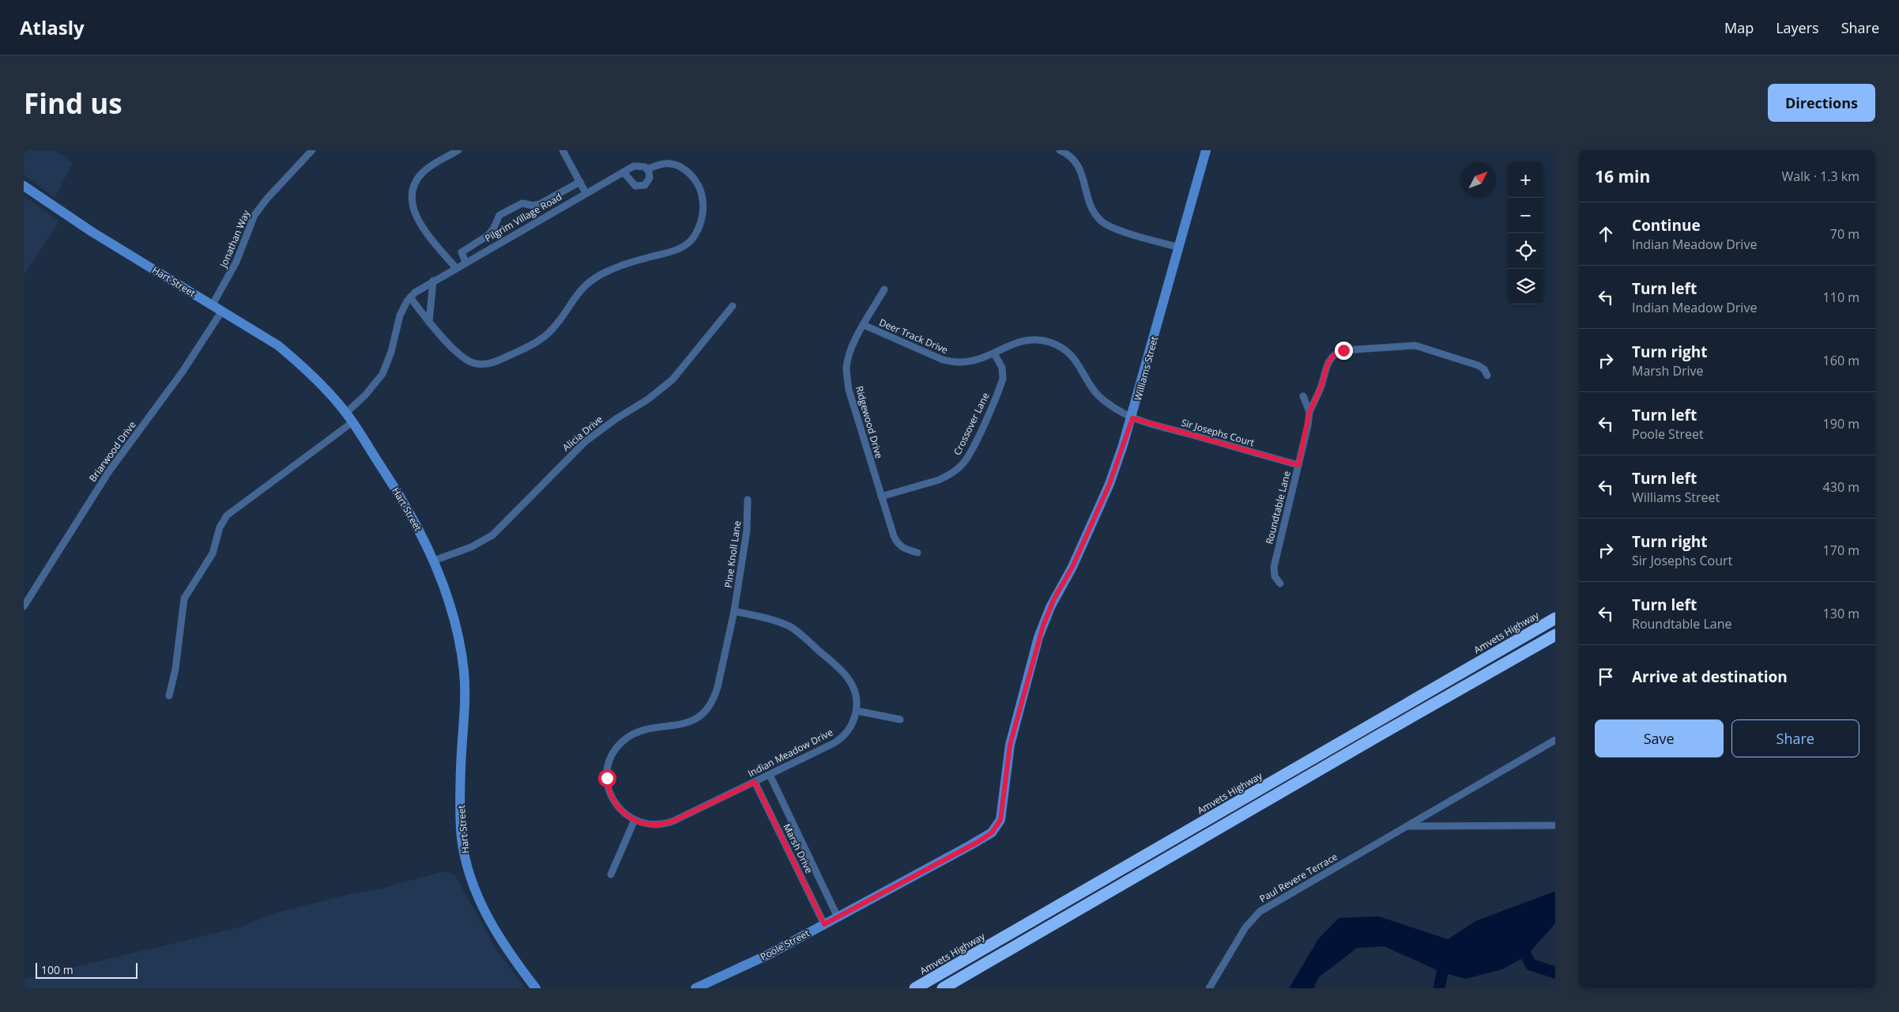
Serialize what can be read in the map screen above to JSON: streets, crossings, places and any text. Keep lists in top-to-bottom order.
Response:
{
  "streets": {
    "highway": ["Amvets Highway"],
    "street": [
      "Pilgrim Village Road",
      "Jonathan Way",
      "Hart Street",
      "Deer Track Drive",
      "Williams Street",
      "Ridgewood Drive",
      "Crossover Lane",
      "Sir Josephs Court",
      "Alicia Drive",
      "Briarwood Drive",
      "Roundtable Lane",
      "Pine Knoll Lane",
      "Indian Meadow Drive",
      "Marsh Drive",
      "Paul Revere Terrace",
      "Poole Street"
    ]
  },
  "crossings": [
    ["Pilgrim Village Road", "Hart Street"],
    ["Jonathan Way", "Hart Street"],
    ["Hart Street", "Alicia Drive"],
    ["Hart Street", "Briarwood Drive"],
    ["Deer Track Drive", "Williams Street"],
    ["Deer Track Drive", "Ridgewood Drive"],
    ["Deer Track Drive", "Crossover Lane"],
    ["Deer Track Drive", "Sir Josephs Court"],
    ["Williams Street", "Sir Josephs Court"],
    ["Williams Street", "Poole Street"],
    ["Ridgewood Drive", "Crossover Lane"],
    ["Sir Josephs Court", "Roundtable Lane"],
    ["Pine Knoll Lane", "Indian Meadow Drive"],
    ["Indian Meadow Drive", "Marsh Drive"],
    ["Marsh Drive", "Poole Street"]
  ],
  "scale_bar": "100 m",
  "north": "top right",
  "page": {
    "header": "Atlasly",
    "nav": ["Map", "Layers", "Share"],
    "buttons": [
      "Directions",
      ["Save", "Share"]
    ],
    "title": "Find us",
    "heading": ["16 min", "Walk · 1.3 km"],
    "map_buttons": ["+", "−"],
    "list": [
      ["Continue", "Indian Meadow Drive", "70 m"],
      ["Turn left", "Indian Meadow Drive", "110 m"],
      ["Turn right", "Marsh Drive", "160 m"],
      ["Turn left", "Poole Street", "190 m"],
      ["Turn left", "Williams Street", "430 m"],
      ["Turn right", "Sir Josephs Court", "170 m"],
      ["Turn left", "Roundtable Lane", "130 m"],
      "Arrive at destination"
    ],
    "scale": "100 m"
  }
}
